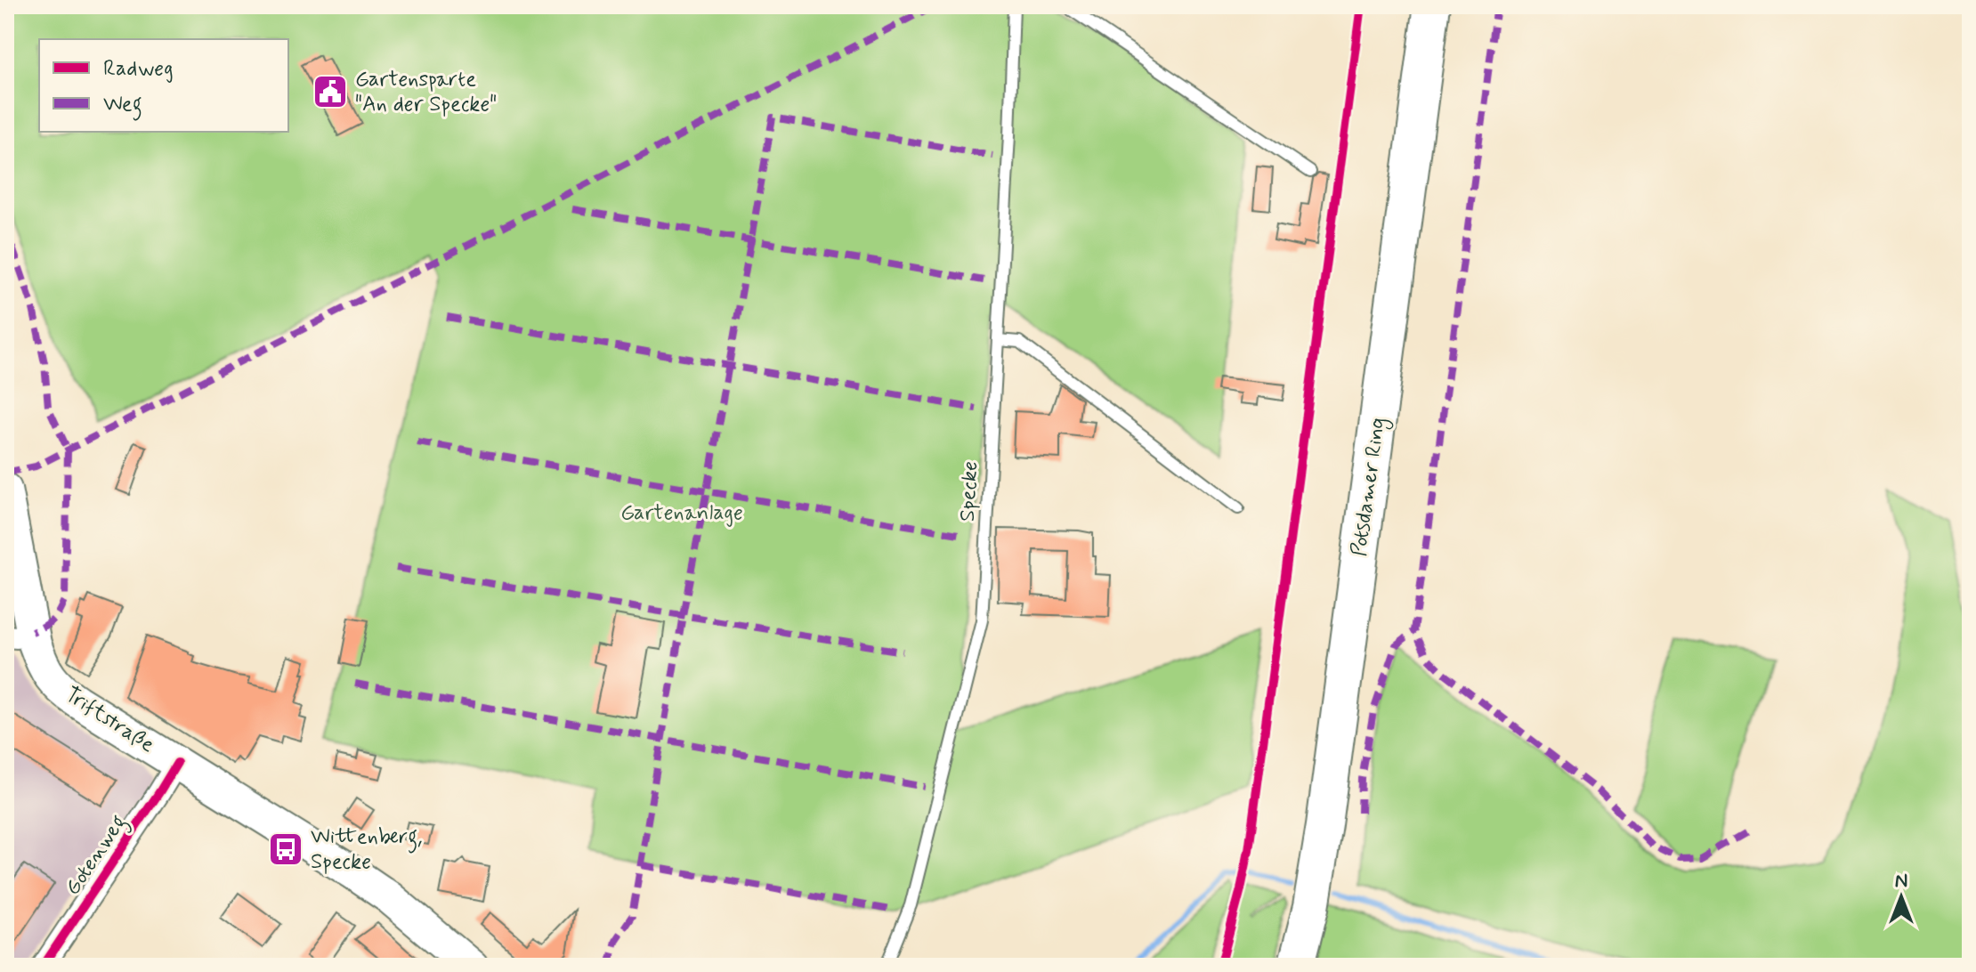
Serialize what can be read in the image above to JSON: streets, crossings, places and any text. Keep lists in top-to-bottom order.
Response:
{
  "streets": {
    "main road": ["Potsdamer Ring", "Triftstraße"],
    "street": ["Gotenweg"],
    "lane": ["Specke"]
  },
  "crossings": [
    ["Triftstraße", "Gotenweg"]
  ],
  "parks": ["Gartenanlage"],
  "places": {
    "public building": ["Gartensparte \"An der Specke\""],
    "bus stop": ["Wittenberg, Specke"]
  },
  "legend": ["Radweg", "Weg"],
  "north": "top"
}
